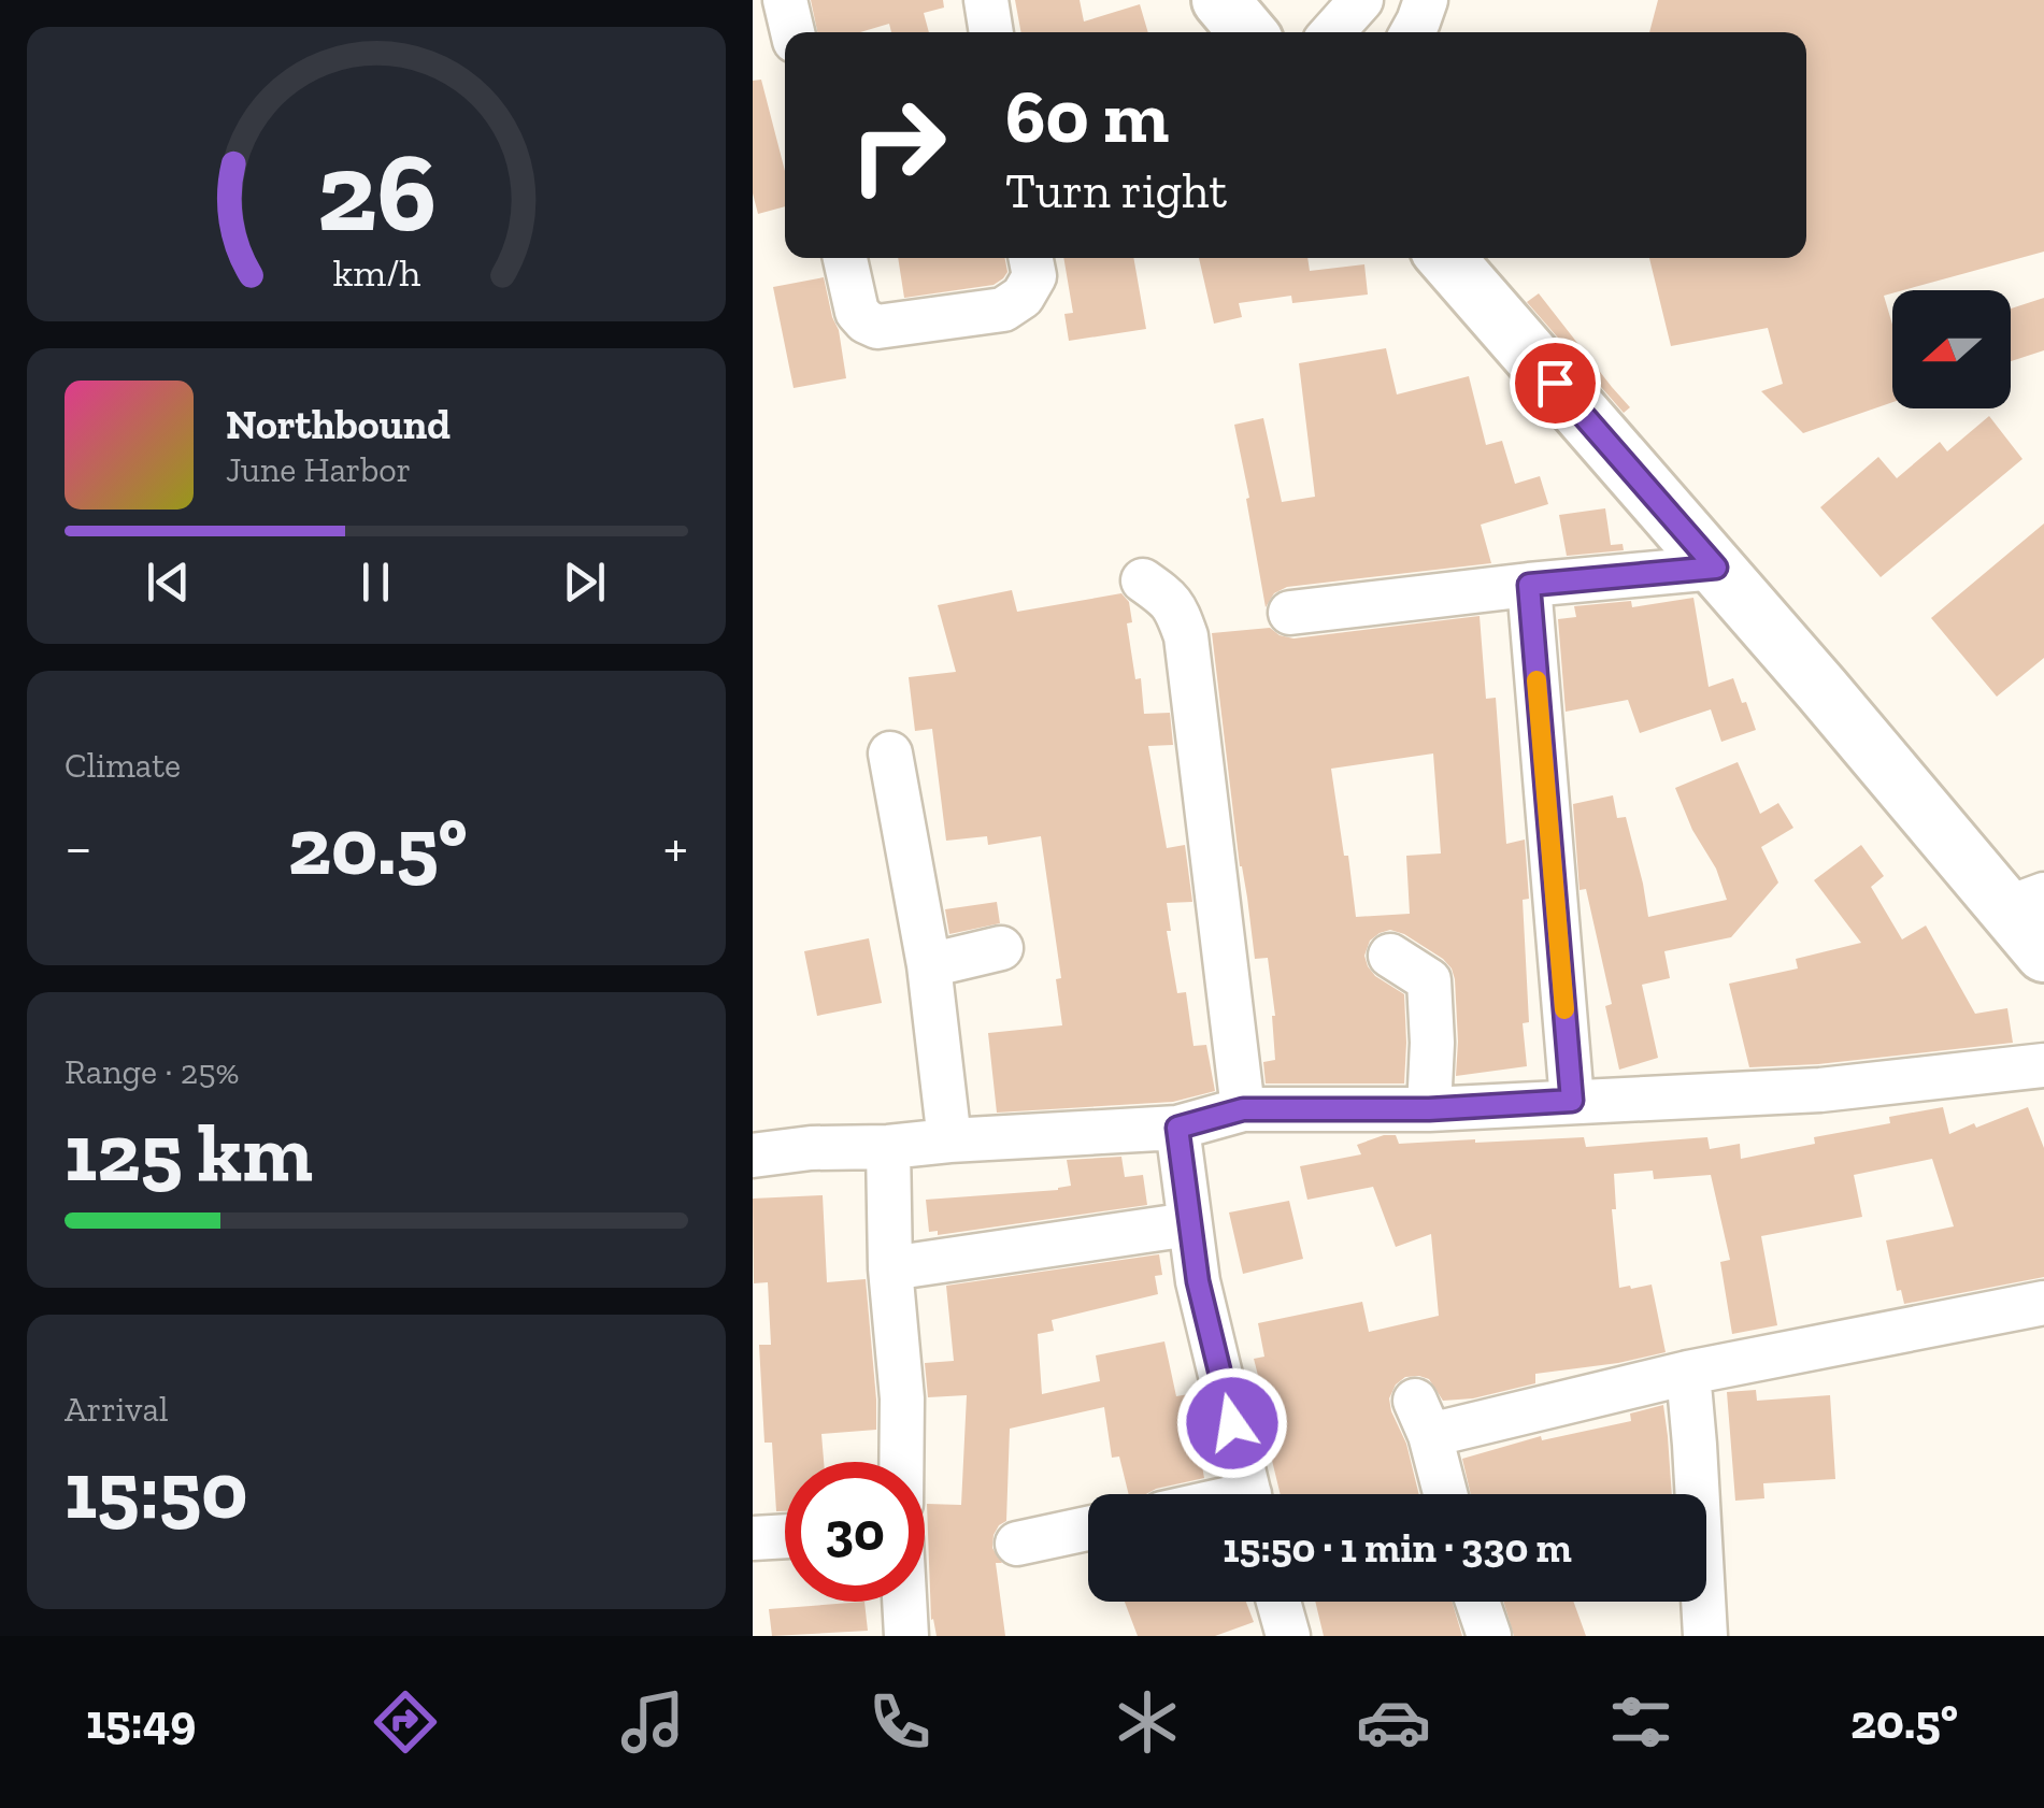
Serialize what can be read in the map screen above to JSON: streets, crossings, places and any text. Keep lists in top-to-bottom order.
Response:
{
  "north": "left",
  "page": {
    "turn": ["60 m", "Turn right"],
    "song": ["Northbound", "June Harbor"],
    "tile": [
      "Climate",
      ["Range · 25%", "125 km"],
      ["Arrival", "15:50"]
    ],
    "heat": ["−", "20.5°", "+"],
    "limit": "30",
    "trip": "15:50 · 1 min · 330 m",
    "tabs": ["15:49", "20.5°"],
    "gauge": ["26", "km/h"]
  }
}
